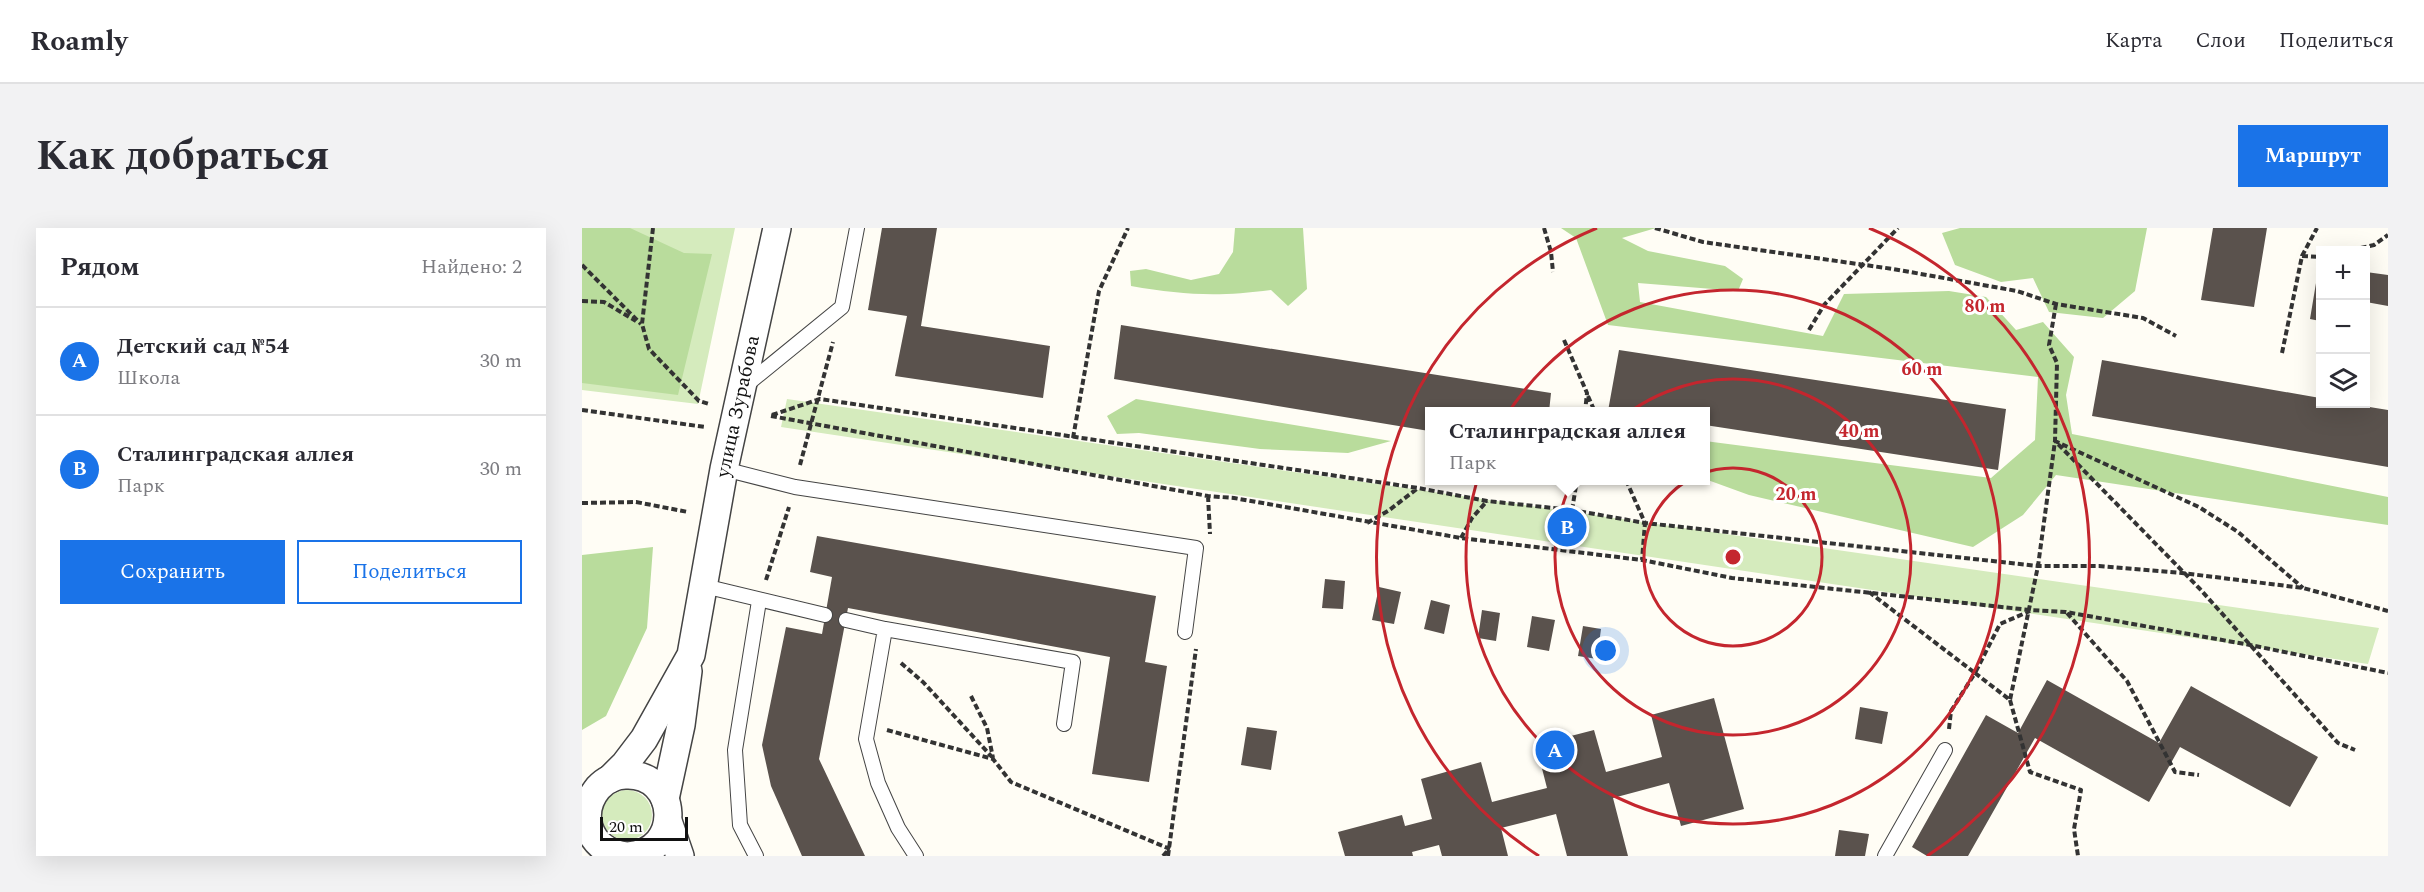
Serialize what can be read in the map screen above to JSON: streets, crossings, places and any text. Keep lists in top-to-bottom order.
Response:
{
  "streets": {
    "street": ["улица Зурабова"]
  },
  "scale_bar": "20 m",
  "page": {
    "header": "Roamly",
    "nav": ["Карта", "Слои", "Поделиться"],
    "title": "Как добраться",
    "buttons": [
      "Маршрут",
      ["Сохранить", "Поделиться"]
    ],
    "heading": ["Рядом", "Найдено: 2"],
    "map_buttons": ["+", "−"],
    "list": [
      {
        "mark": "A",
        "name": "Детский сад №54",
        "note": "Школа",
        "value": "30 m"
      },
      {
        "mark": "B",
        "name": "Сталинградская аллея",
        "note": "Парк",
        "value": "30 m"
      }
    ],
    "popup": ["Сталинградская аллея", "Парк"],
    "pins": ["B", "A"],
    "scale": "20 m"
  },
  "rings": [
    "80 m",
    "60 m",
    "40 m",
    "20 m"
  ]
}
